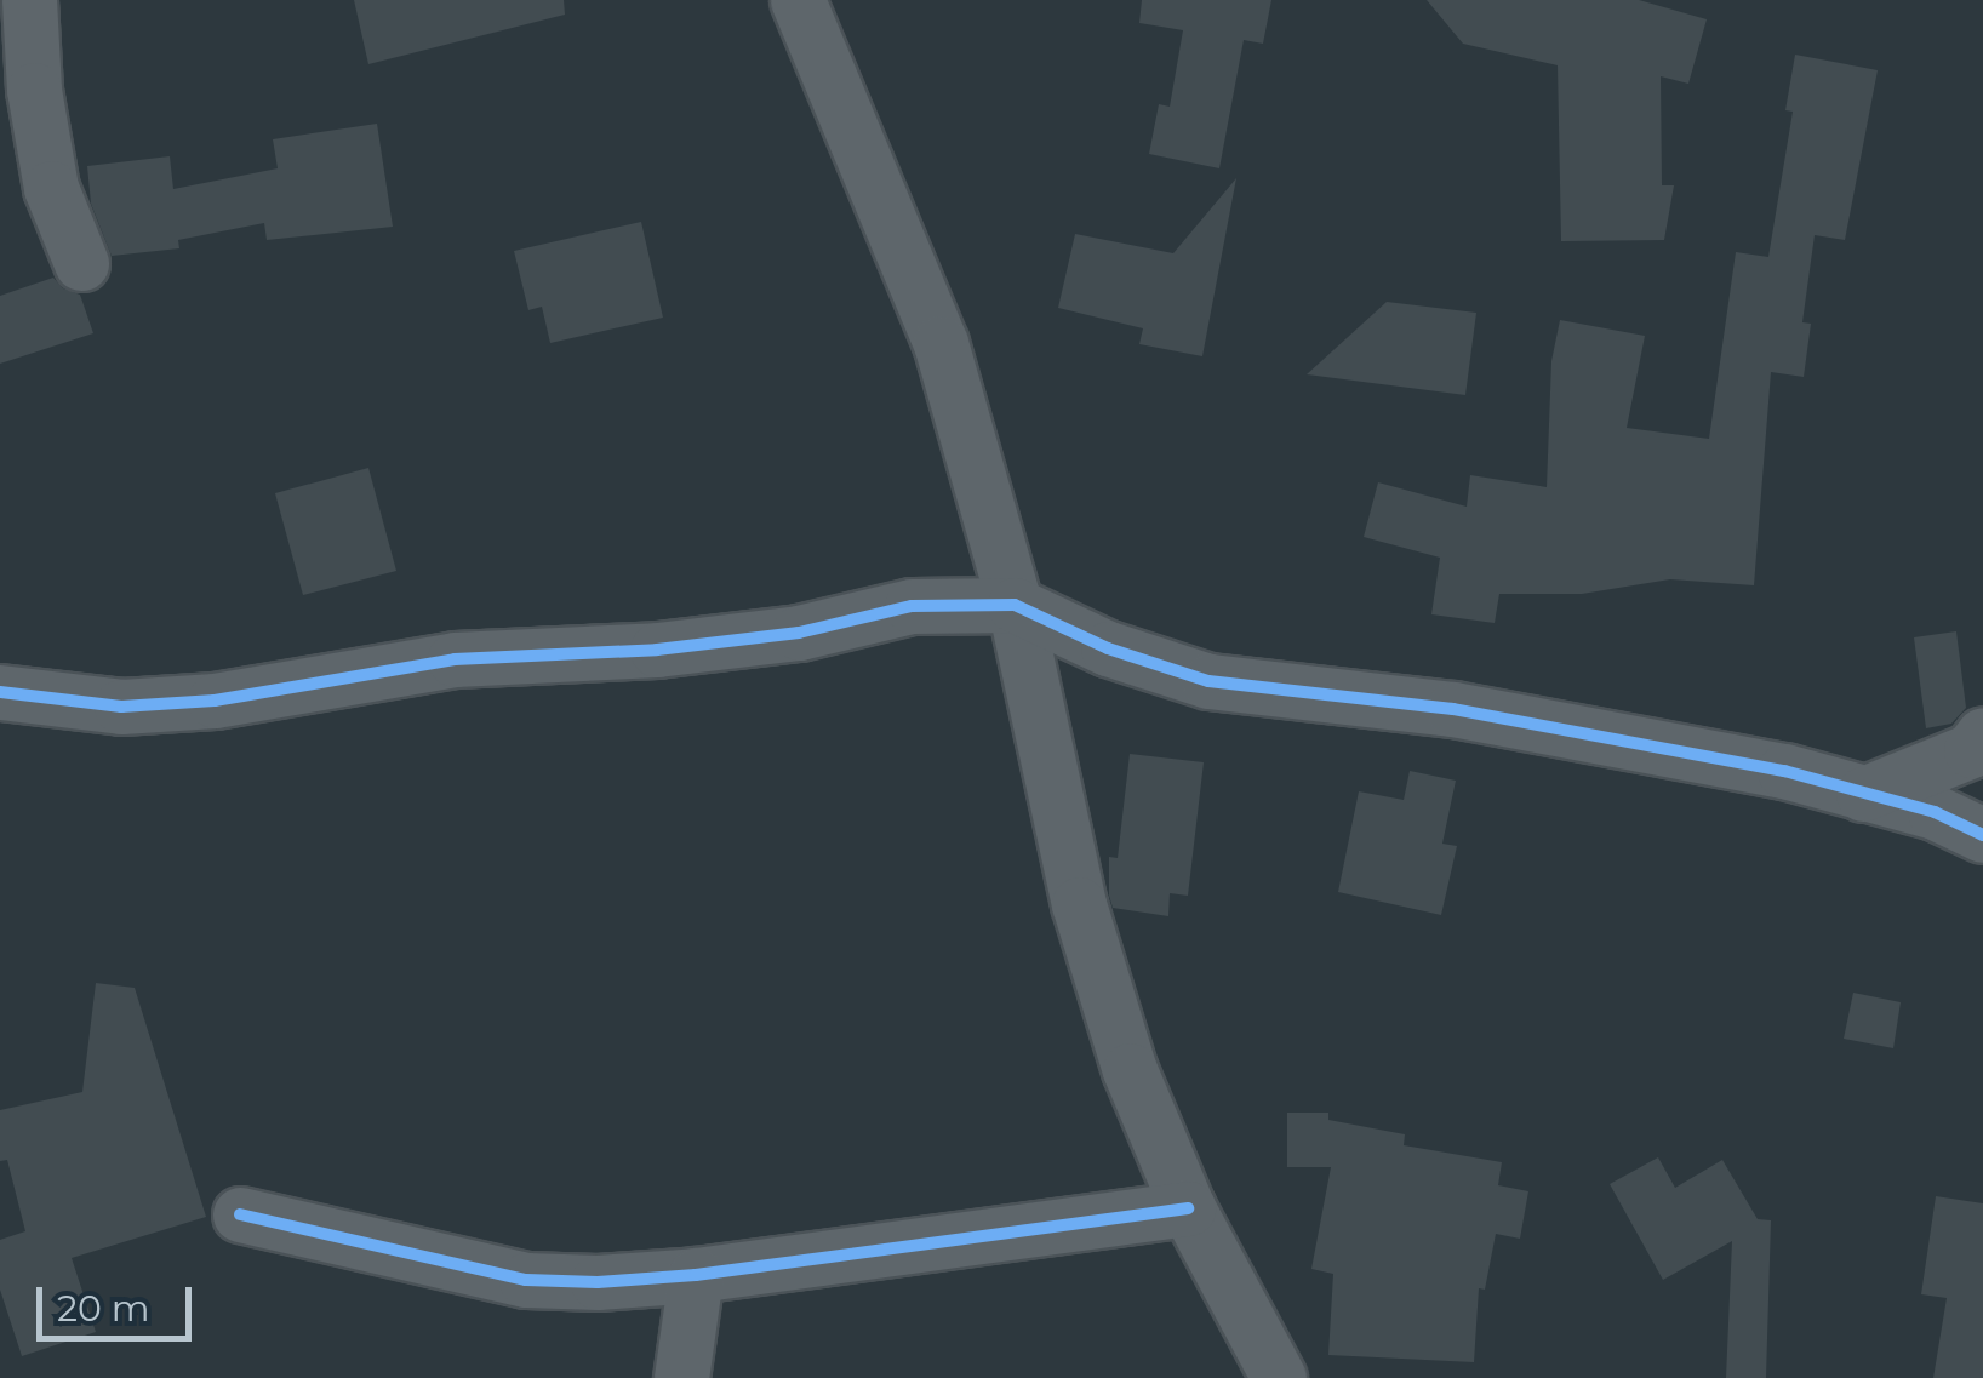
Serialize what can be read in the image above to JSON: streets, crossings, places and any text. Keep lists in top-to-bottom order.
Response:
{
  "scale_bar": "20 m"
}
